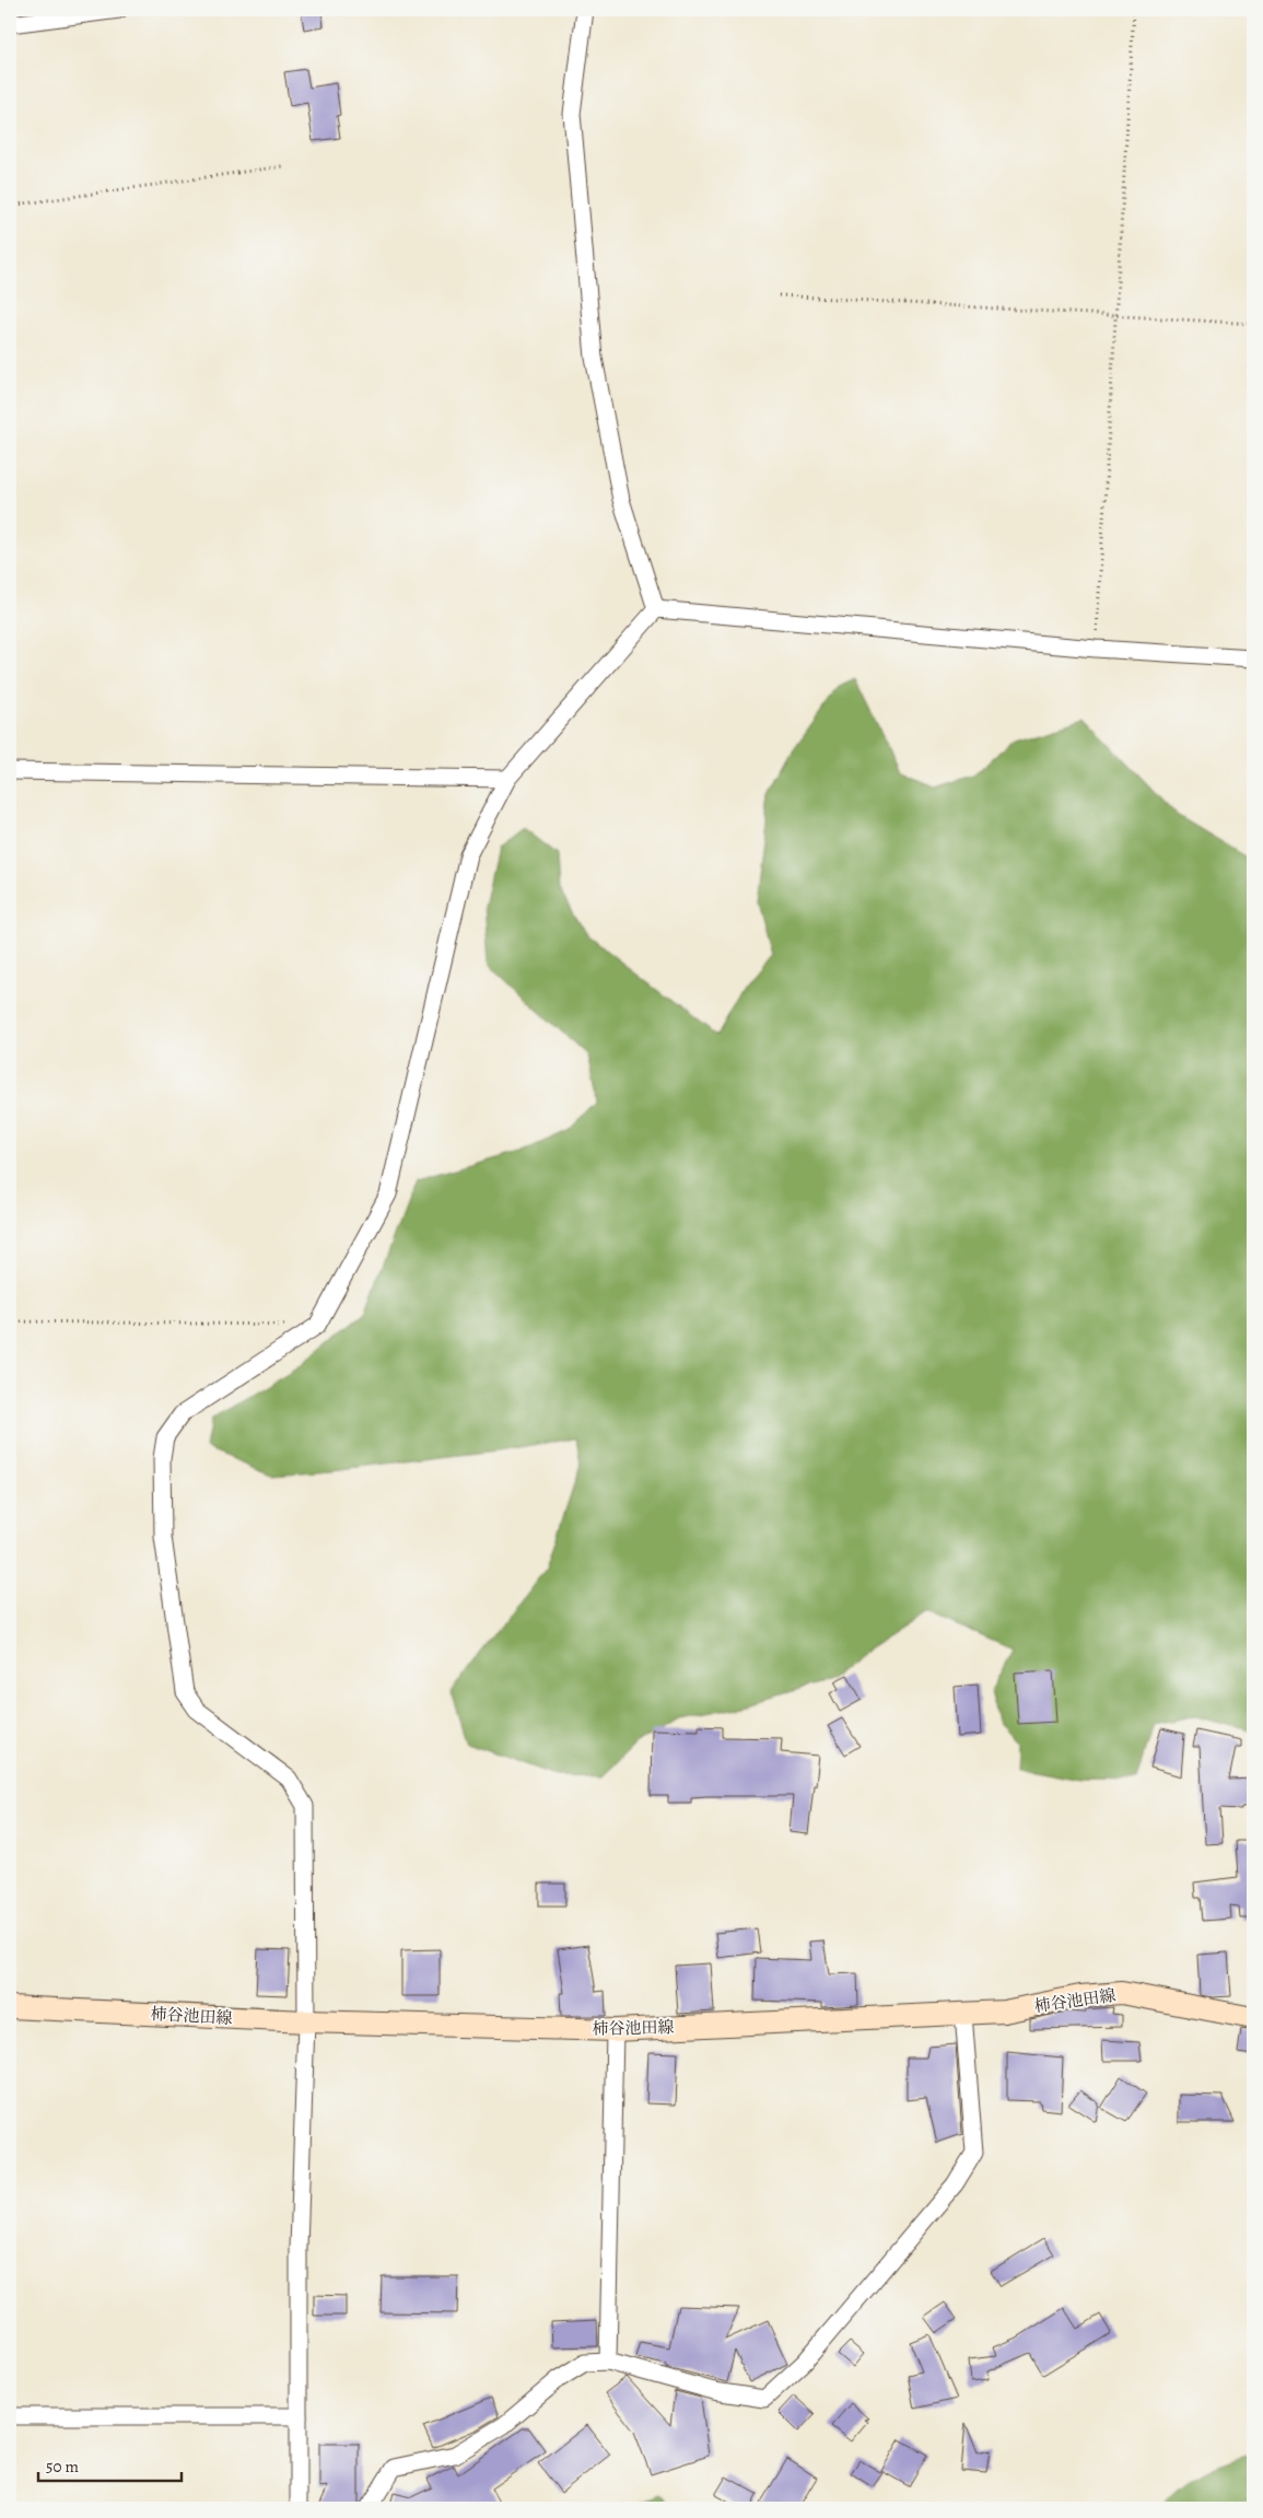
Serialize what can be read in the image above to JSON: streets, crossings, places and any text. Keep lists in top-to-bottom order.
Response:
{
  "streets": {
    "main road": ["柿谷池田線"]
  },
  "scale_bar": "50 m"
}
